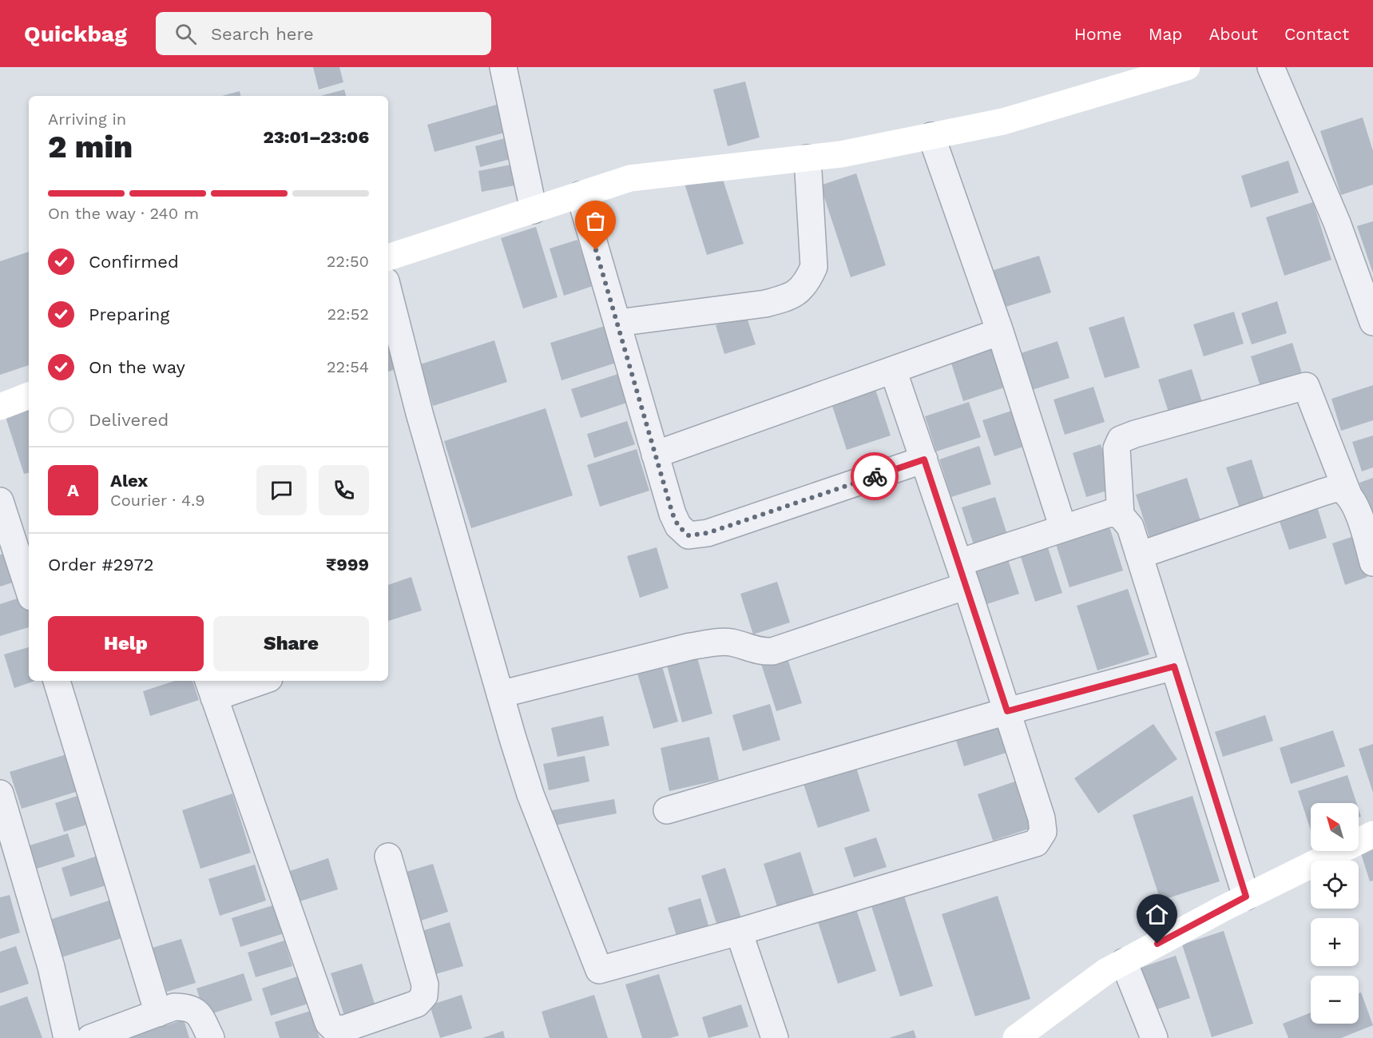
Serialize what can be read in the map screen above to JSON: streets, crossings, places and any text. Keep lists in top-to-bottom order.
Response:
{
  "north": "top left",
  "page": {
    "header": "Quickbag",
    "search": "Search here",
    "nav": [
      "Home",
      "Map",
      "About",
      "Contact"
    ],
    "heading": ["2 min", "Arriving in", "23:01–23:06"],
    "panel": [
      "Alex",
      "Courier · 4.9",
      "Order #2972",
      "₹999"
    ],
    "bar": "On the way · 240 m",
    "list": [
      ["Confirmed", "22:50"],
      ["Preparing", "22:52"],
      ["On the way", "22:54"],
      "Delivered"
    ],
    "round": "A",
    "buttons": ["Help", "Share"],
    "map_buttons": ["+", "−"]
  }
}
